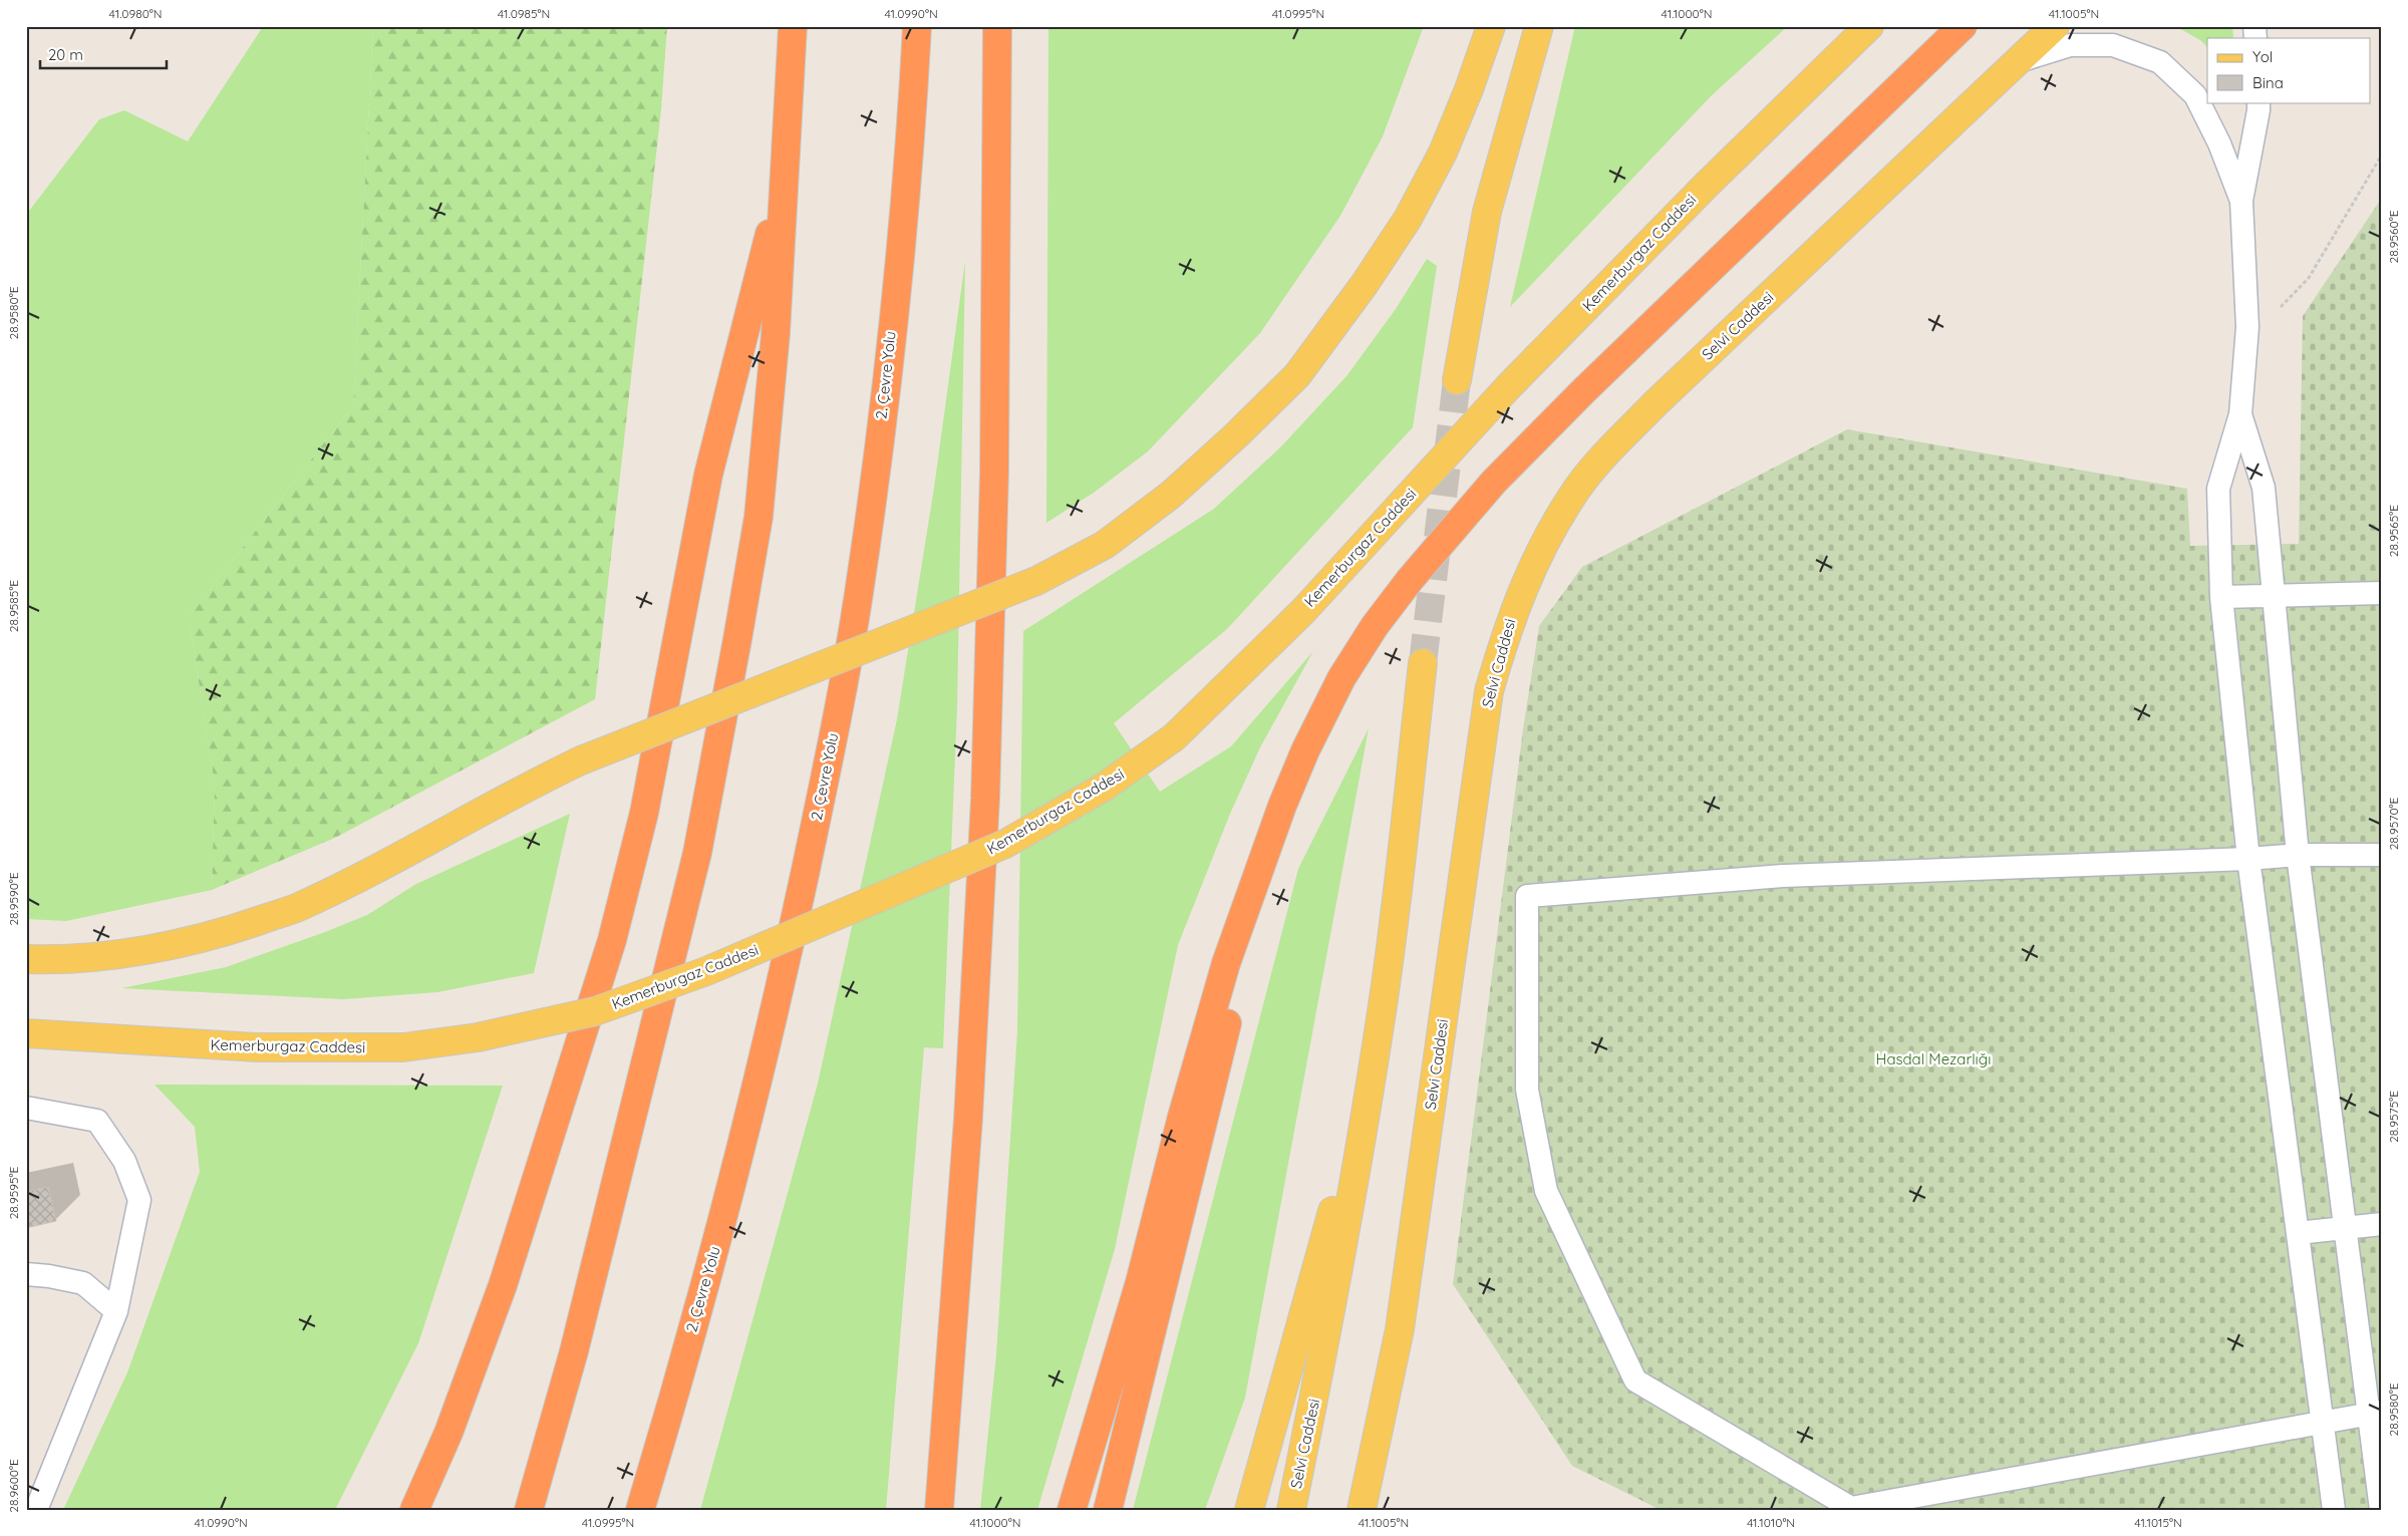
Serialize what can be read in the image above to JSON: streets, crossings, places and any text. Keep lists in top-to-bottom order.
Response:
{
  "streets": {
    "highway": ["2. Çevre Yolu"],
    "main road": ["Kemerburgaz Caddesi", "Selvi Caddesi"]
  },
  "parks": ["Hasdal Mezarlığı"],
  "legend": ["Yol", "Bina"],
  "scale_bar": "20 m",
  "coordinates": [
    "41.0980°N",
    "41.0985°N",
    "41.0990°N",
    "41.0995°N",
    "41.1000°N",
    "41.1005°N",
    "28.9560°E",
    "28.9580°E",
    "28.9565°E",
    "28.9585°E",
    "28.9570°E",
    "28.9590°E",
    "28.9575°E",
    "28.9595°E",
    "28.9600°E",
    "41.1010°N",
    "41.1015°N"
  ]
}
